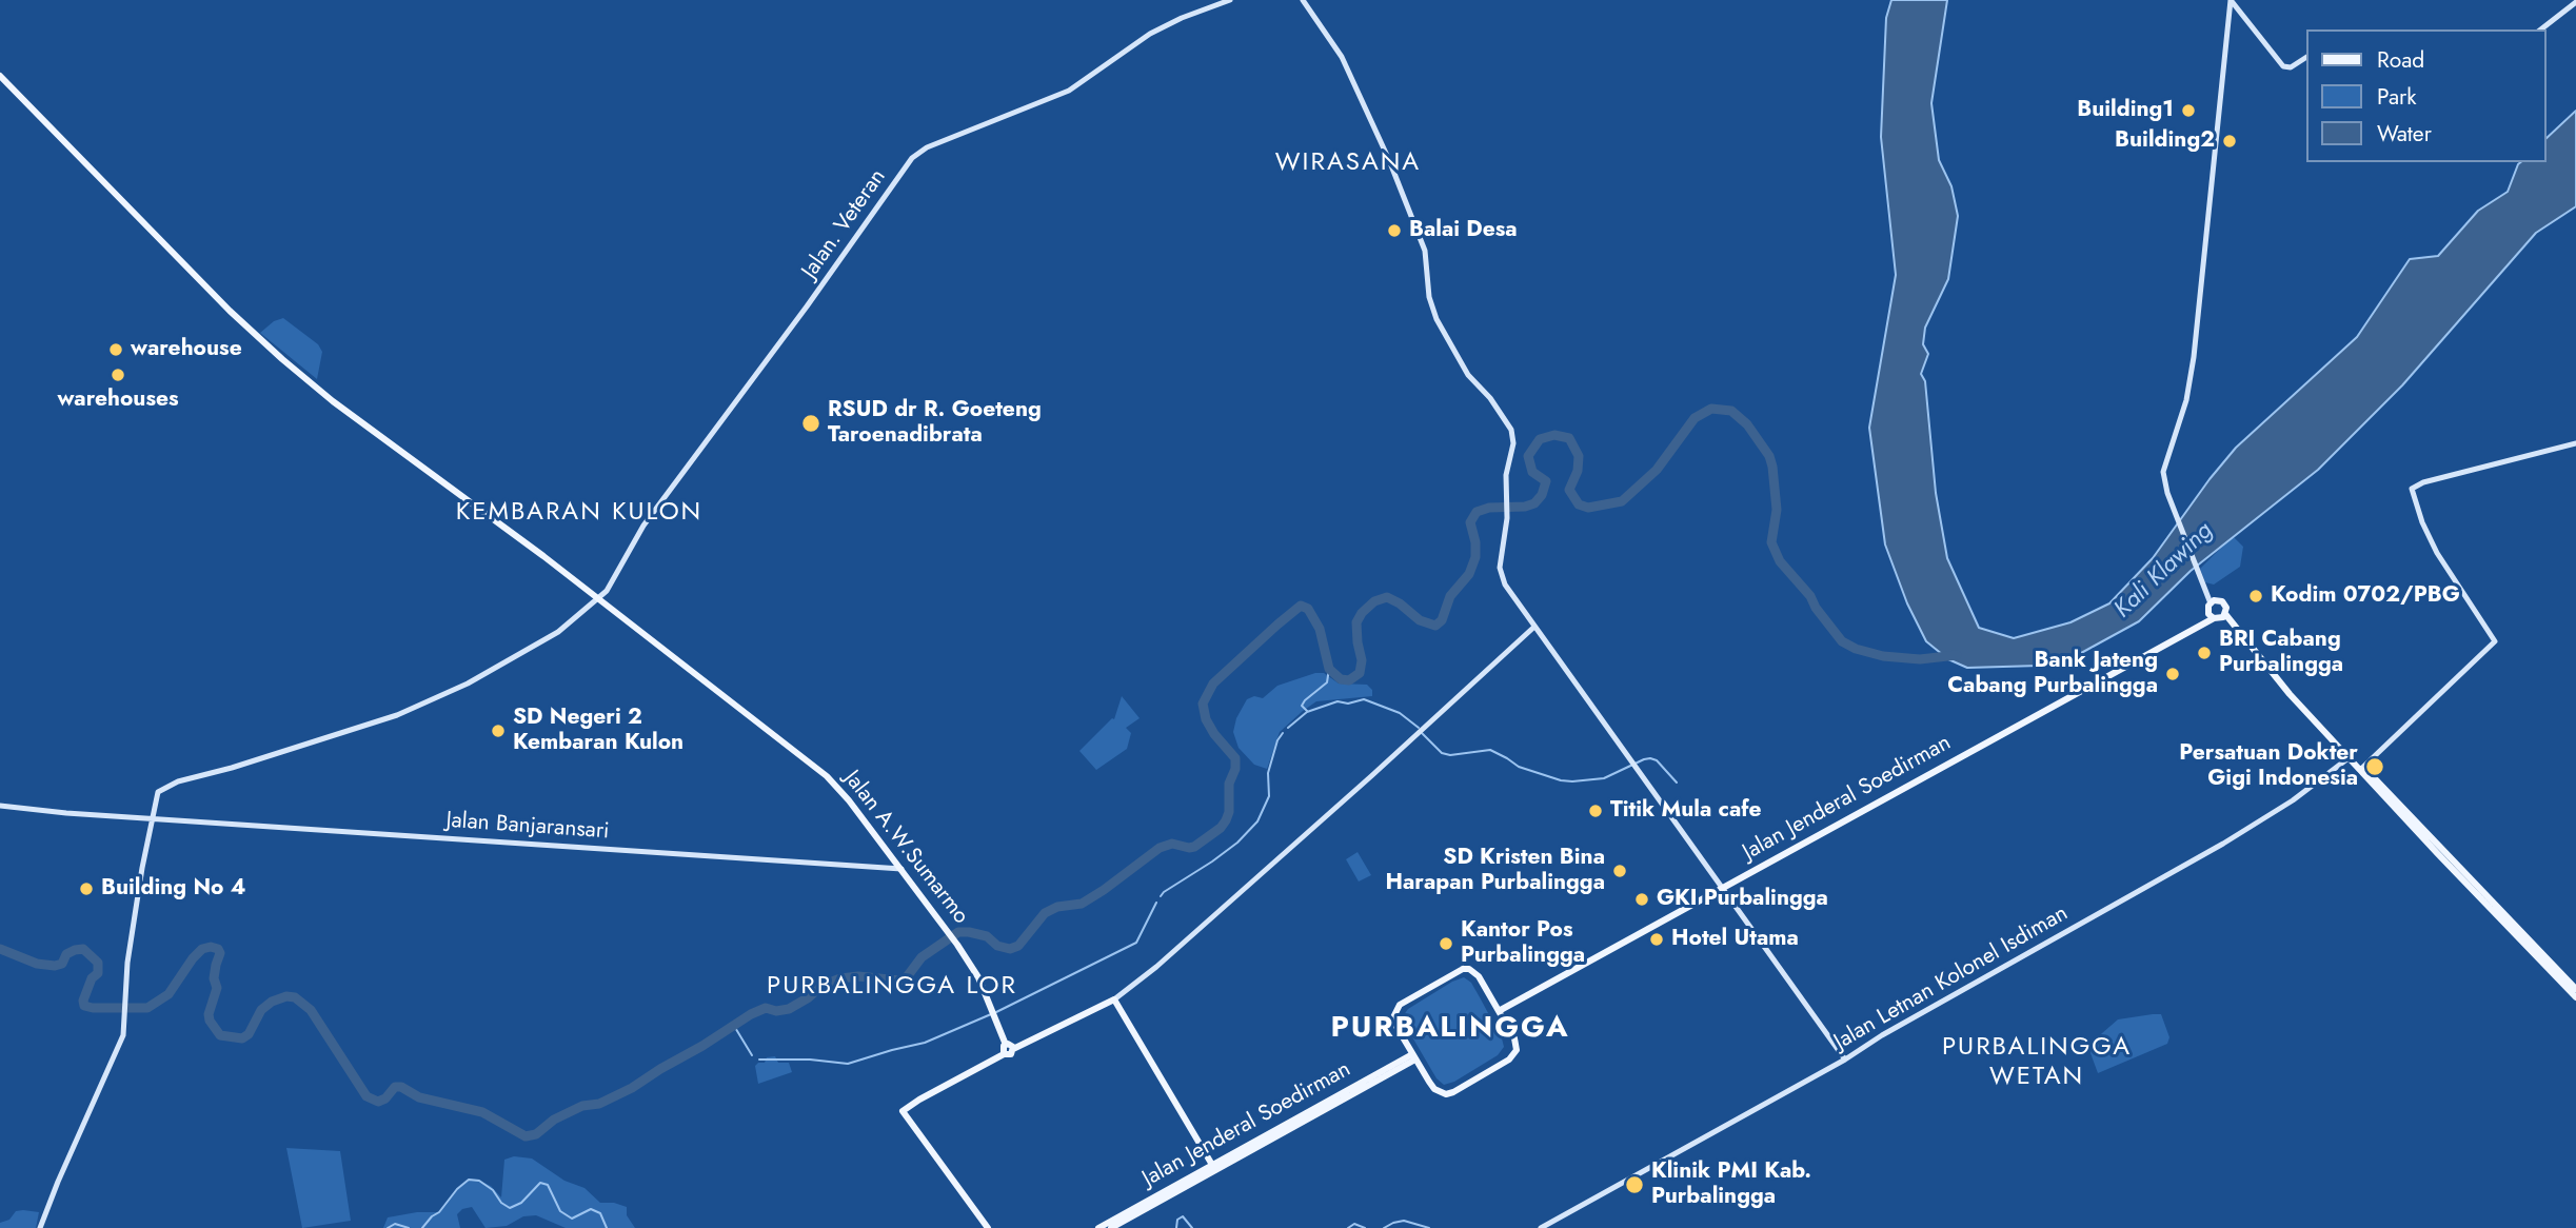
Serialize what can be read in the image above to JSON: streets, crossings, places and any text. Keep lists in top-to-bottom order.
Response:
{
  "streets": {
    "main road": ["Jalan Jenderal Soedirman", "Jalan A.W.Sumarmo"],
    "street": ["Jalan. Veteran", "Jalan Banjaransari", "Jalan Letnan Kolonel Isdiman"]
  },
  "crossings": [
    ["Jalan. Veteran", "Jalan Banjaransari"],
    ["Jalan. Veteran", "Jalan A.W.Sumarmo"],
    ["Jalan Banjaransari", "Jalan A.W.Sumarmo"]
  ],
  "districts": [
    "WIRASANA",
    "KEMBARAN KULON",
    "PURBALINGGA LOR",
    "PURBALINGGA",
    "PURBALINGGA WETAN"
  ],
  "water": ["Kali Klawing"],
  "places": [
    "Building1",
    "Building2",
    "Balai Desa",
    "warehouse",
    "warehouses",
    "RSUD dr R. Goeteng Taroenadibrata",
    "Kodim 0702/PBG",
    "BRI Cabang Purbalingga",
    "Bank Jateng Cabang Purbalingga",
    "SD Negeri 2 Kembaran Kulon",
    "Persatuan Dokter Gigi Indonesia",
    "Titik Mula cafe",
    "SD Kristen Bina Harapan Purbalingga",
    "Building No 4",
    "GKI Purbalingga",
    "Hotel Utama",
    "Kantor Pos Purbalingga",
    "Klinik PMI Kab. Purbalingga"
  ],
  "legend": ["Road", "Park", "Water"]
}
